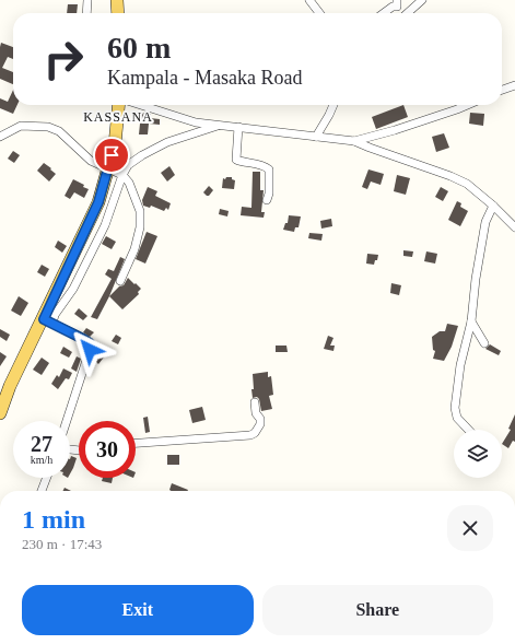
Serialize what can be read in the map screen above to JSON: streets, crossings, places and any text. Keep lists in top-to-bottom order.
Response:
{
  "districts": ["KASSANA"],
  "page": {
    "turn": ["60 m", "Kampala - Masaka Road"],
    "speed": "27 km/h",
    "limit": "30",
    "heading": ["1 min", "230 m · 17:43"],
    "buttons": ["Exit", "Share"]
  }
}
